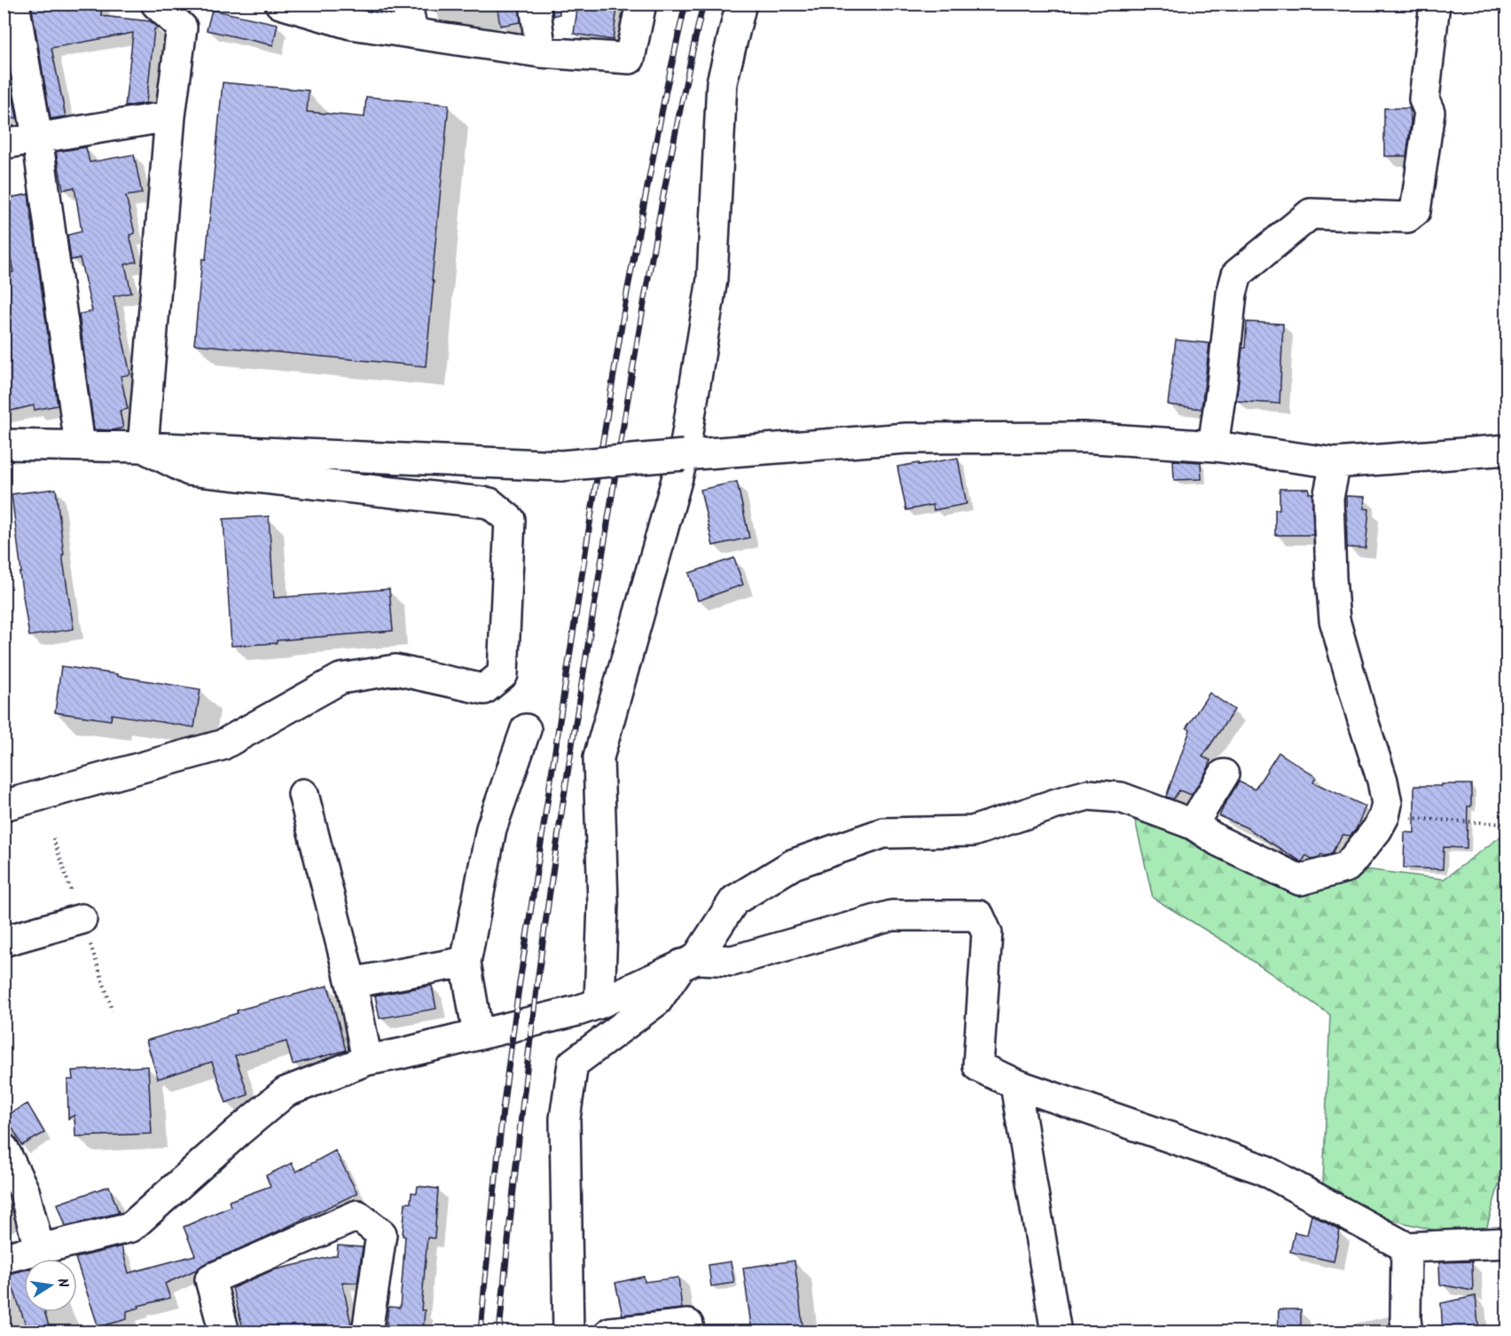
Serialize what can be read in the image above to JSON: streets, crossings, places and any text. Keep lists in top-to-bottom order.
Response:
{
  "north": "right"
}
